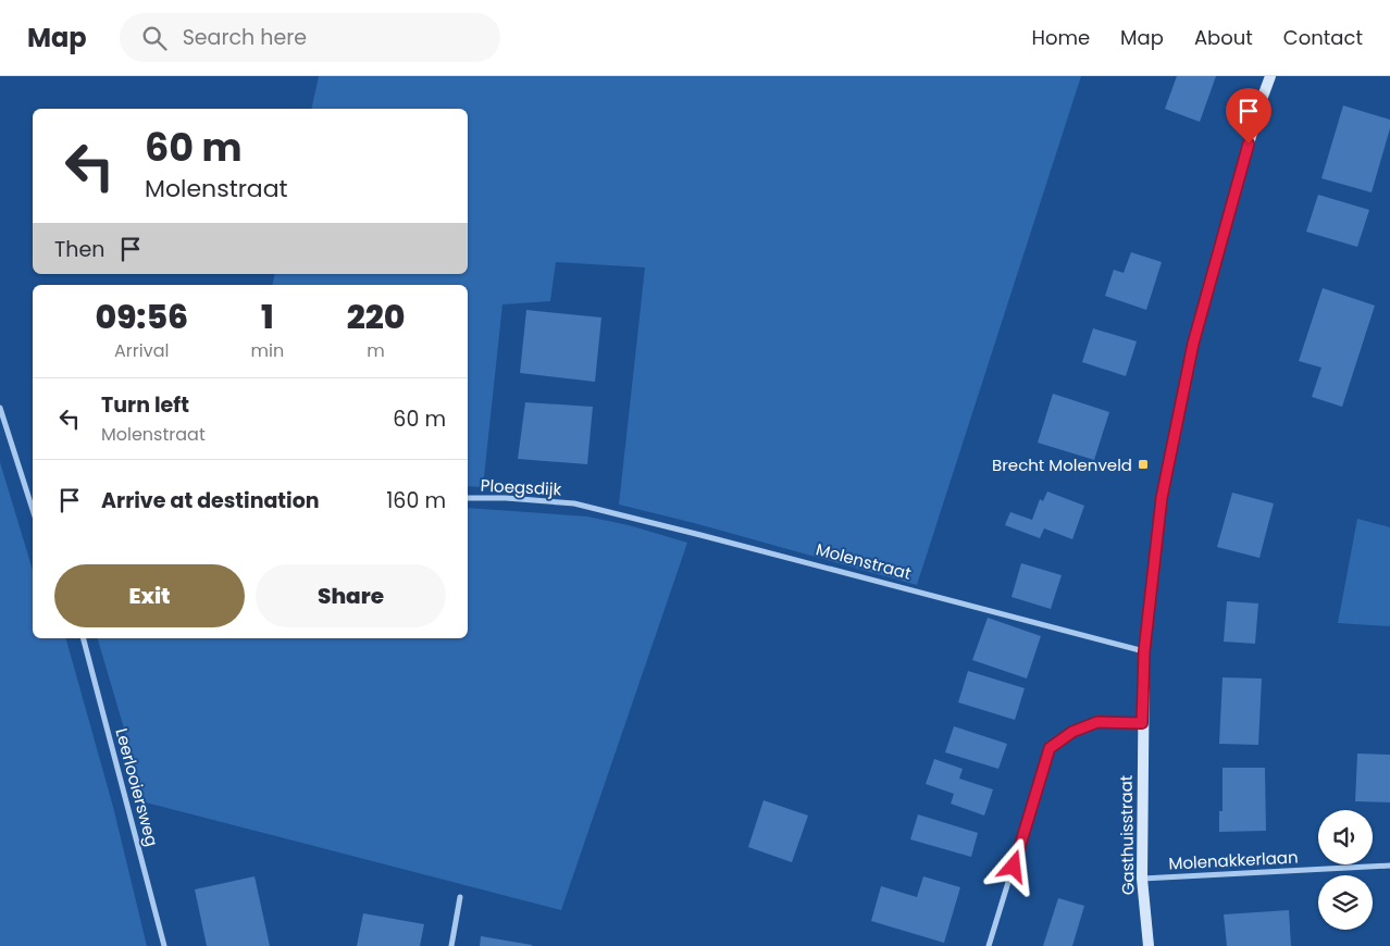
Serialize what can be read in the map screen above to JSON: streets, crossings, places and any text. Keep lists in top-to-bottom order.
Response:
{
  "streets": {
    "main road": ["Gasthuisstraat"],
    "street": [
      "Ploegsdijk",
      "Molenstraat",
      "Leerlooiersweg",
      "Molenakkerlaan"
    ]
  },
  "crossings": [
    ["Ploegsdijk", "Molenstraat"],
    ["Gasthuisstraat", "Molenakkerlaan"]
  ],
  "places": {
    "transit": ["Brecht Molenveld"]
  },
  "page": {
    "header": "Map",
    "search": "Search here",
    "nav": [
      "Home",
      "Map",
      "About",
      "Contact"
    ],
    "turn": ["60 m", "Molenstraat"],
    "then": "Then",
    "eta": [
      "09:56",
      "Arrival",
      "1",
      "min",
      "220",
      "m"
    ],
    "list": [
      {
        "name": "Turn left",
        "note": "Molenstraat",
        "value": "60 m"
      },
      {
        "name": "Arrive at destination",
        "value": "160 m"
      }
    ],
    "buttons": ["Exit", "Share"]
  }
}
